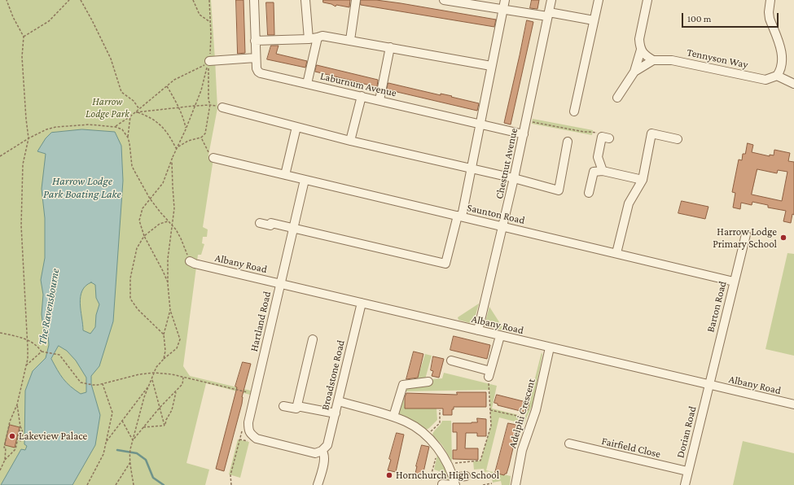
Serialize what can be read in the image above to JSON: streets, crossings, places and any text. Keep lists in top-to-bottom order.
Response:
{
  "streets": {
    "street": [
      "Tennyson Way",
      "Laburnum Avenue",
      "Chestnut Avenue",
      "Saunton Road",
      "Albany Road",
      "Barton Road",
      "Hartland Road",
      "Broadstone Road",
      "Adelphi Crescent",
      "Dorian Road",
      "Fairfield Close"
    ]
  },
  "crossings": [
    ["Laburnum Avenue", "Chestnut Avenue"],
    ["Chestnut Avenue", "Saunton Road"],
    ["Chestnut Avenue", "Albany Road"],
    ["Saunton Road", "Barton Road"],
    ["Saunton Road", "Hartland Road"],
    ["Albany Road", "Barton Road"],
    ["Albany Road", "Hartland Road"],
    ["Albany Road", "Broadstone Road"],
    ["Albany Road", "Adelphi Crescent"],
    ["Albany Road", "Dorian Road"],
    ["Barton Road", "Dorian Road"],
    ["Hartland Road", "Broadstone Road"],
    ["Dorian Road", "Fairfield Close"]
  ],
  "water": ["Harrow Lodge Park Boating Lake", "The Ravensbourne"],
  "parks": ["Harrow Lodge Park"],
  "places": ["Harrow Lodge Primary School", "Lakeview Palace", "Hornchurch High School"],
  "scale_bar": "100 m"
}
